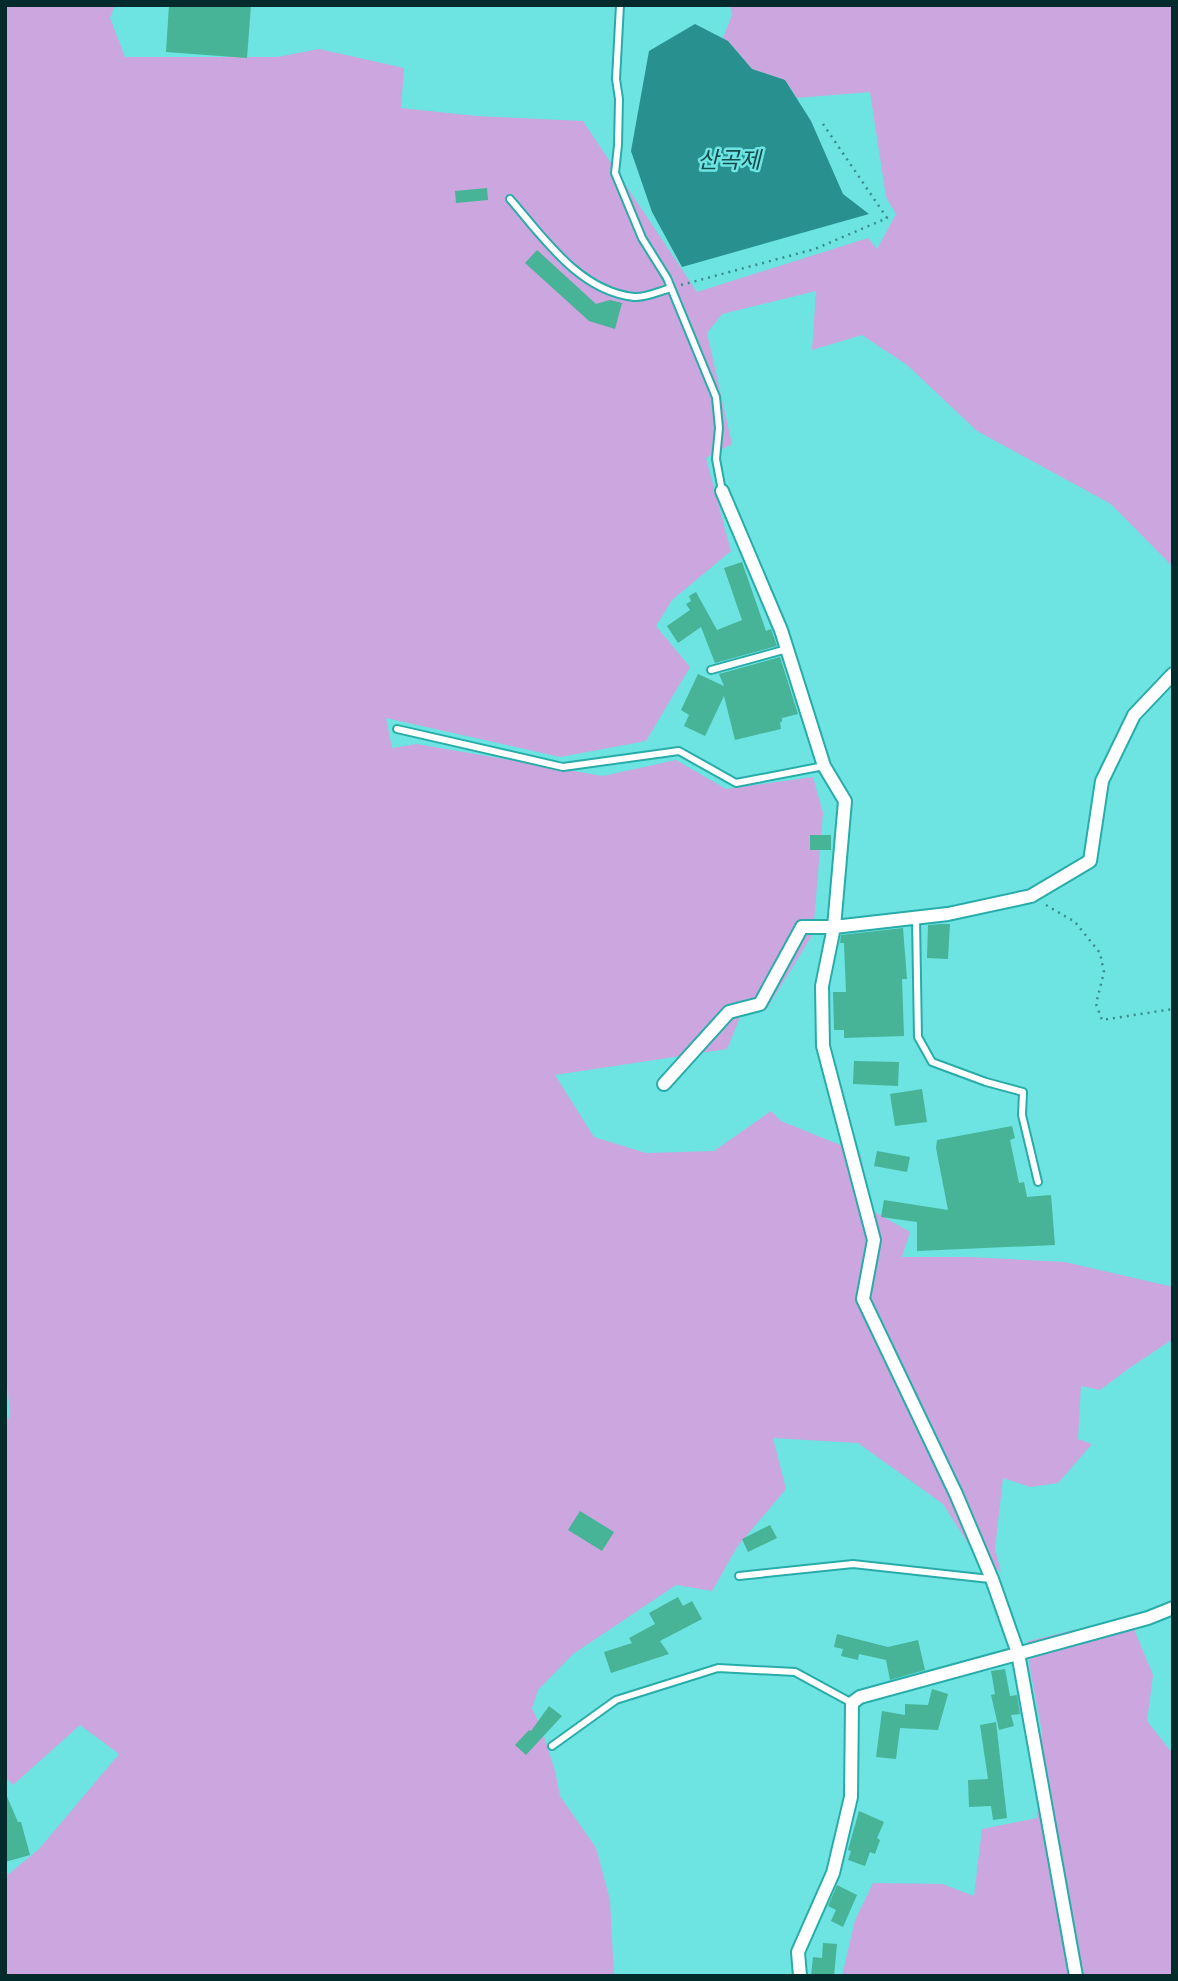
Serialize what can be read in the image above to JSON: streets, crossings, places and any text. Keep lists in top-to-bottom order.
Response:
{
  "water": ["산곡제"]
}
